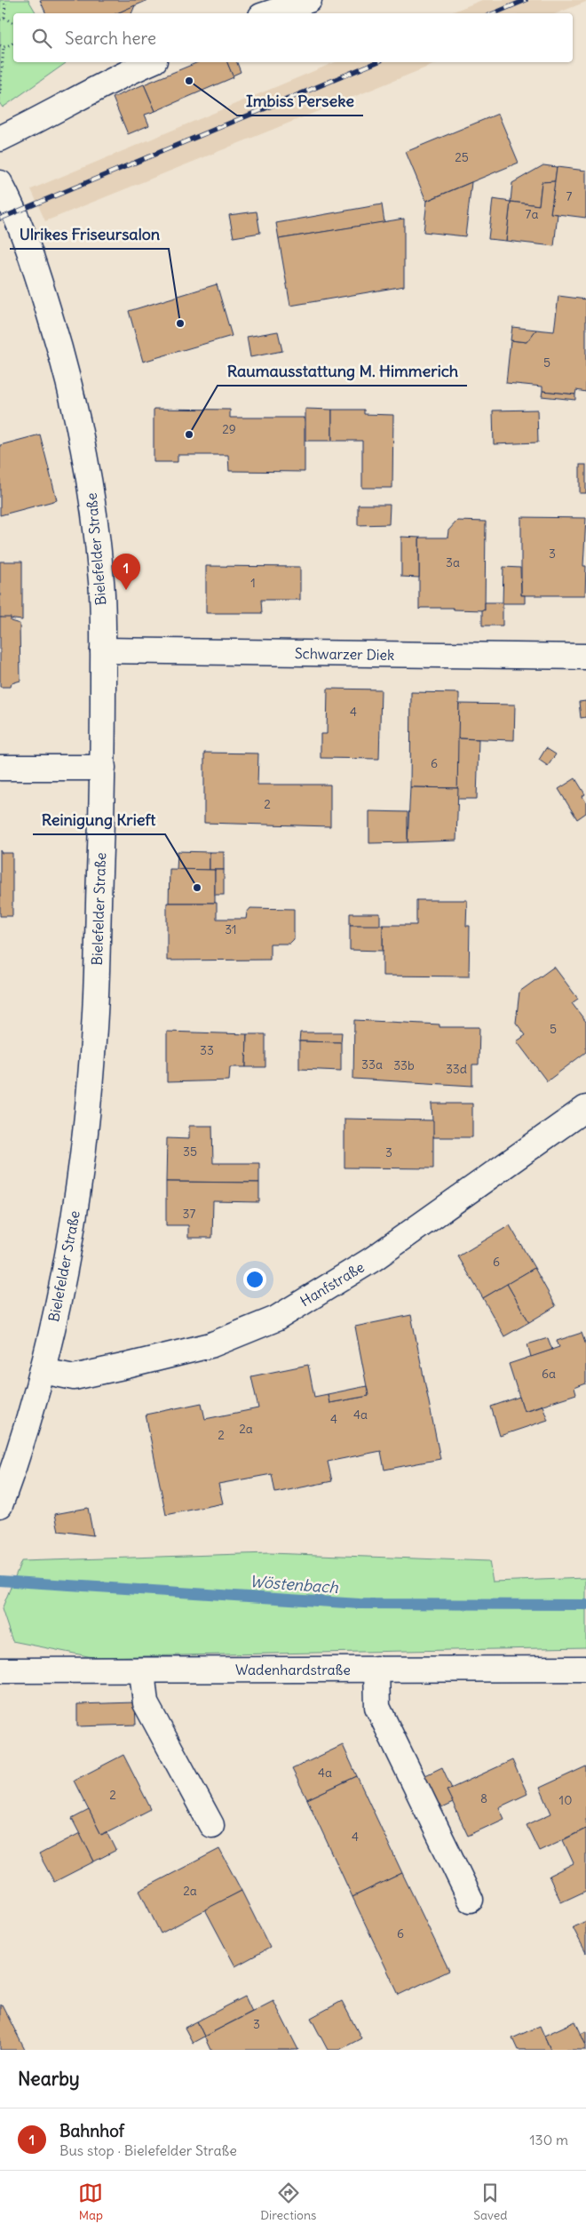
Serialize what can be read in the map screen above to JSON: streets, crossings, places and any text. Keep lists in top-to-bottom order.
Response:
{
  "streets": {
    "street": [
      "Bielefelder Straße",
      "Schwarzer Diek",
      "Hanfstraße",
      "Wadenhardstraße"
    ]
  },
  "crossings": [
    ["Bielefelder Straße", "Schwarzer Diek"],
    ["Bielefelder Straße", "Hanfstraße"]
  ],
  "water": ["Wöstenbach"],
  "places": [
    "Imbiss Perseke",
    "Ulrikes Friseursalon",
    "Raumausstattung M. Himmerich",
    "Reinigung Krieft"
  ],
  "house_numbers": [
    "25",
    "7",
    "7a",
    "5",
    "29",
    "3",
    "3a",
    "1",
    "4",
    "6",
    "2",
    "31",
    "5",
    "33",
    "33a",
    "33b",
    "33d",
    "35",
    "3",
    "37",
    "6",
    "6a",
    "4a",
    "4",
    "2a",
    "2",
    "4a",
    "2",
    "8",
    "10",
    "4",
    "2a",
    "6",
    "3"
  ],
  "page": {
    "search": "Search here",
    "pins": "1",
    "heading": "Nearby",
    "list": [
      {
        "mark": "1",
        "name": "Bahnhof",
        "note": "Bus stop · Bielefelder Straße",
        "value": "130 m"
      }
    ],
    "nav": ["Map", "Directions", "Saved"]
  }
}
